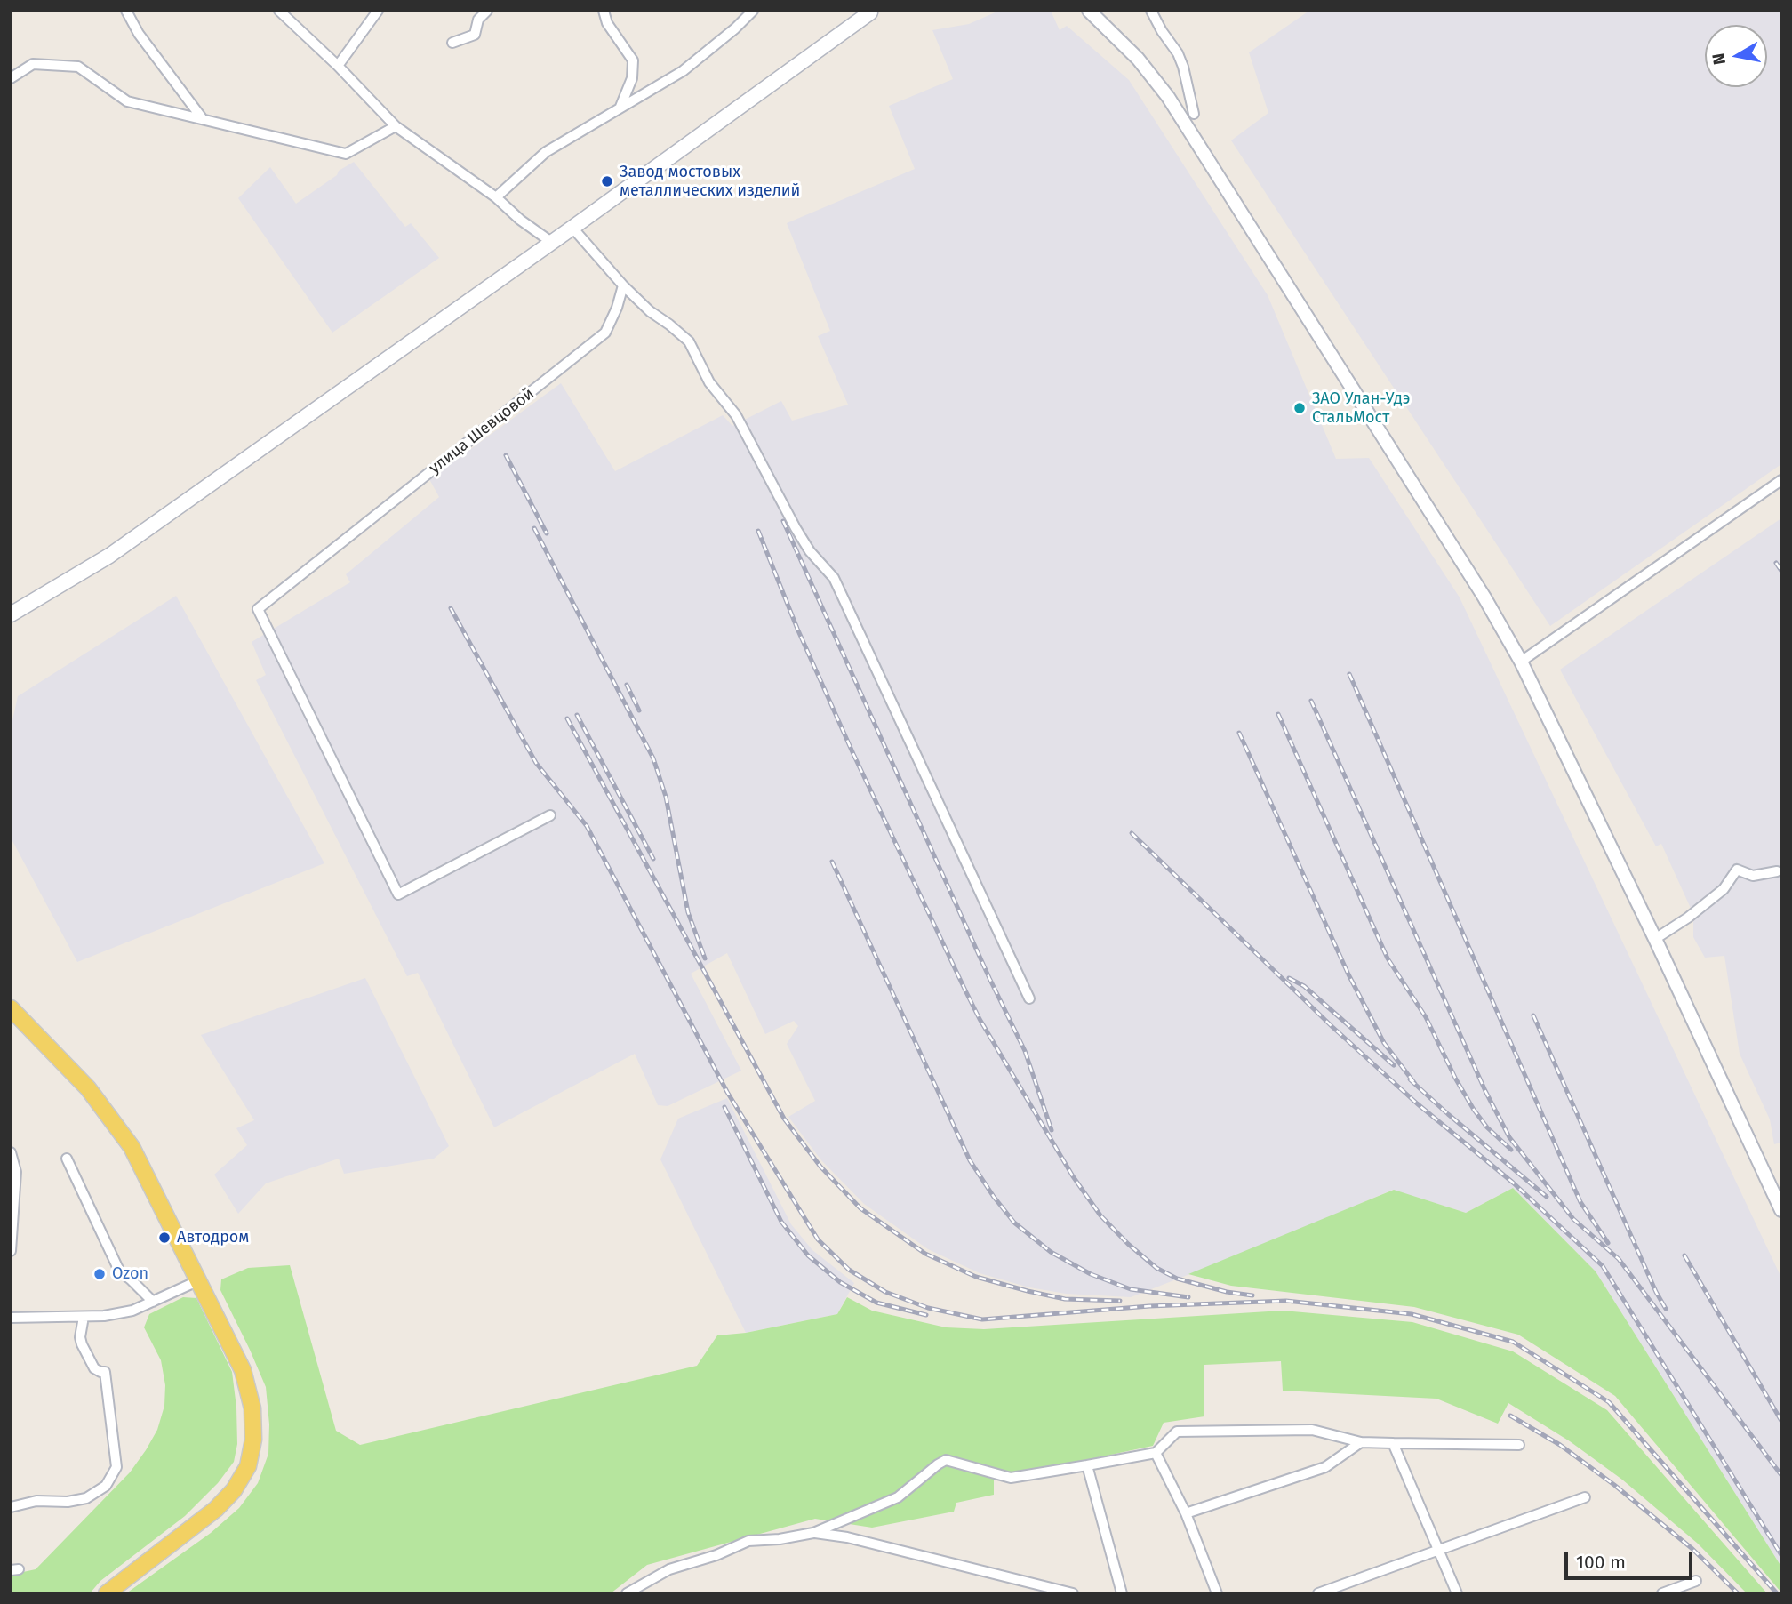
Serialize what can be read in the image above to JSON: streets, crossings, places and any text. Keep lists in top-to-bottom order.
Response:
{
  "streets": {
    "street": ["улица Шевцовой"]
  },
  "places": [
    "Завод мостовых металлических изделий",
    "ЗАО Улан-Удэ СтальМост",
    "Автодром",
    "Ozon"
  ],
  "scale_bar": "100 m",
  "north": "left"
}
